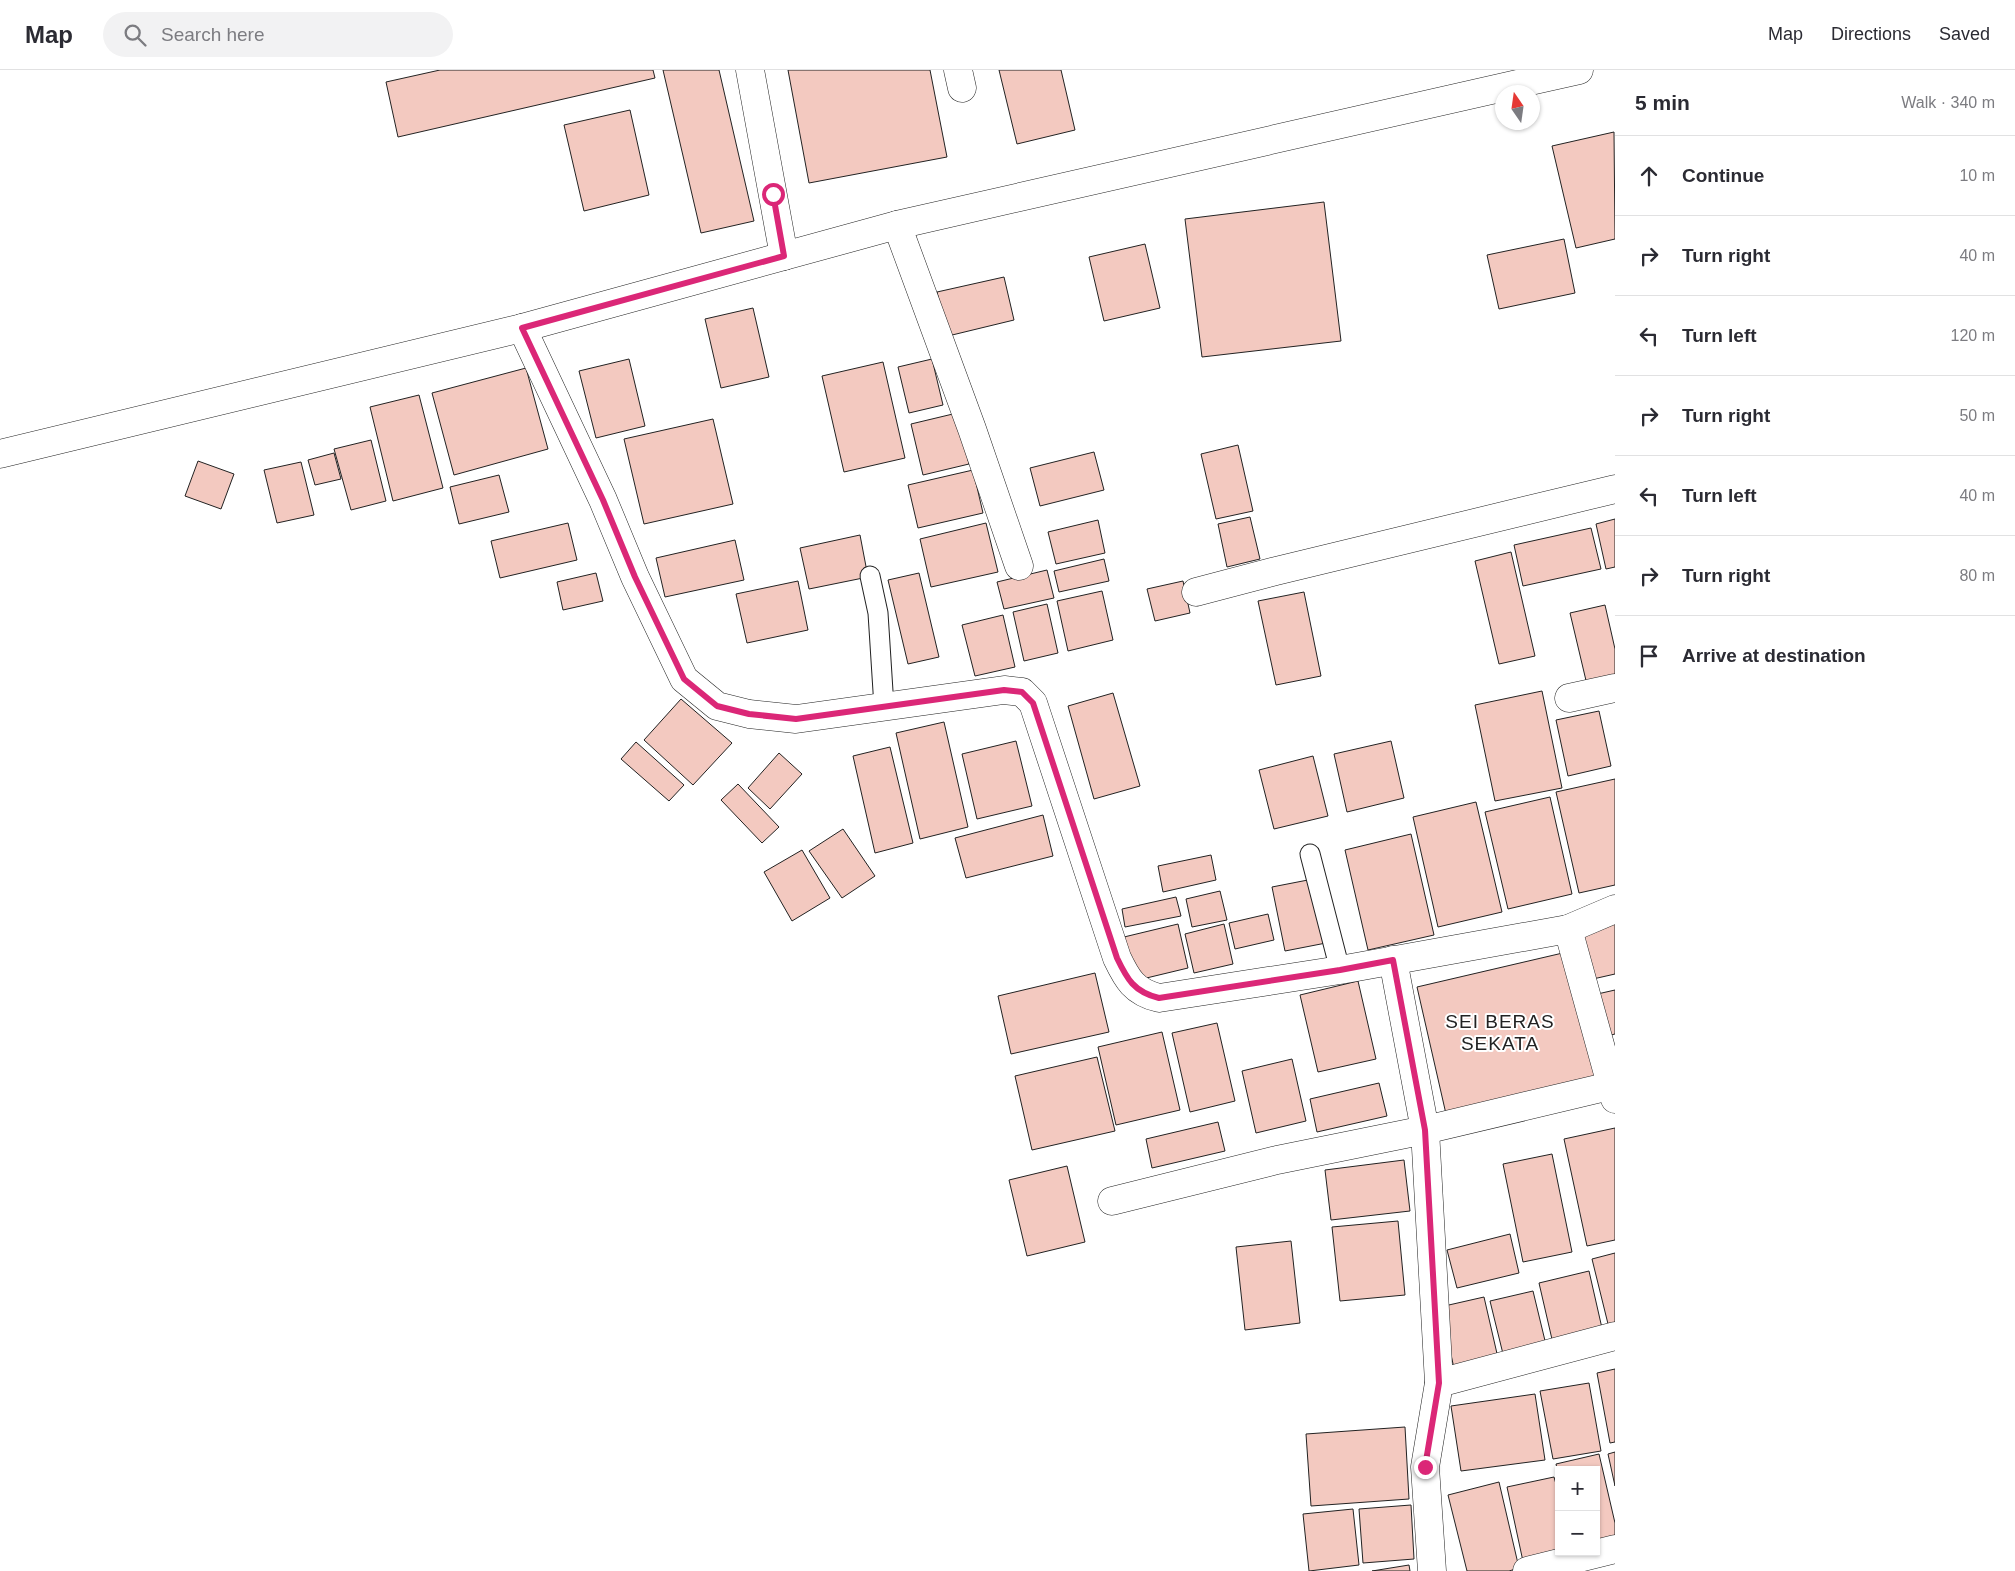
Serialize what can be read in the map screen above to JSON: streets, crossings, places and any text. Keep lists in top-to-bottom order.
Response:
{
  "districts": ["SEI BERAS SEKATA"],
  "north": "top",
  "page": {
    "header": "Map",
    "search": "Search here",
    "nav": ["Map", "Directions", "Saved"],
    "heading": ["5 min", "Walk · 340 m"],
    "list": [
      ["Continue", "10 m"],
      ["Turn right", "40 m"],
      ["Turn left", "120 m"],
      ["Turn right", "50 m"],
      ["Turn left", "40 m"],
      ["Turn right", "80 m"],
      "Arrive at destination"
    ],
    "map_buttons": ["+", "−"]
  }
}
